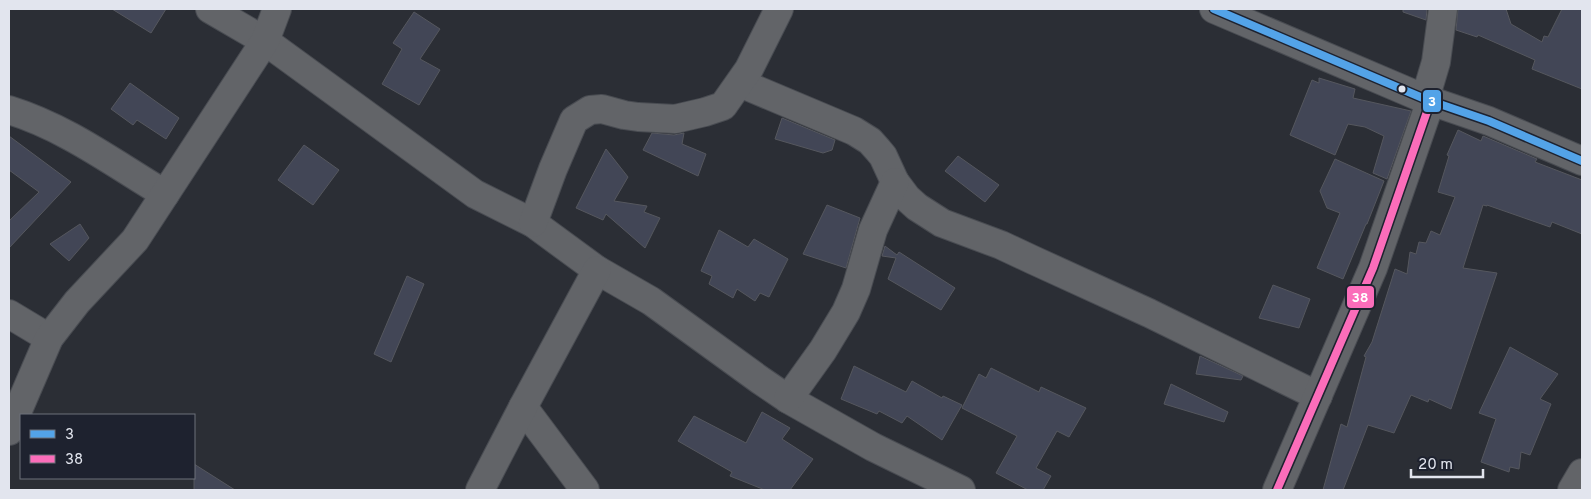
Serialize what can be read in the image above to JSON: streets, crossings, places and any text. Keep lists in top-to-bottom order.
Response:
{
  "lines": ["transit line 3", "transit line 38"],
  "legend": ["3", "38"],
  "scale_bar": "20 m"
}
